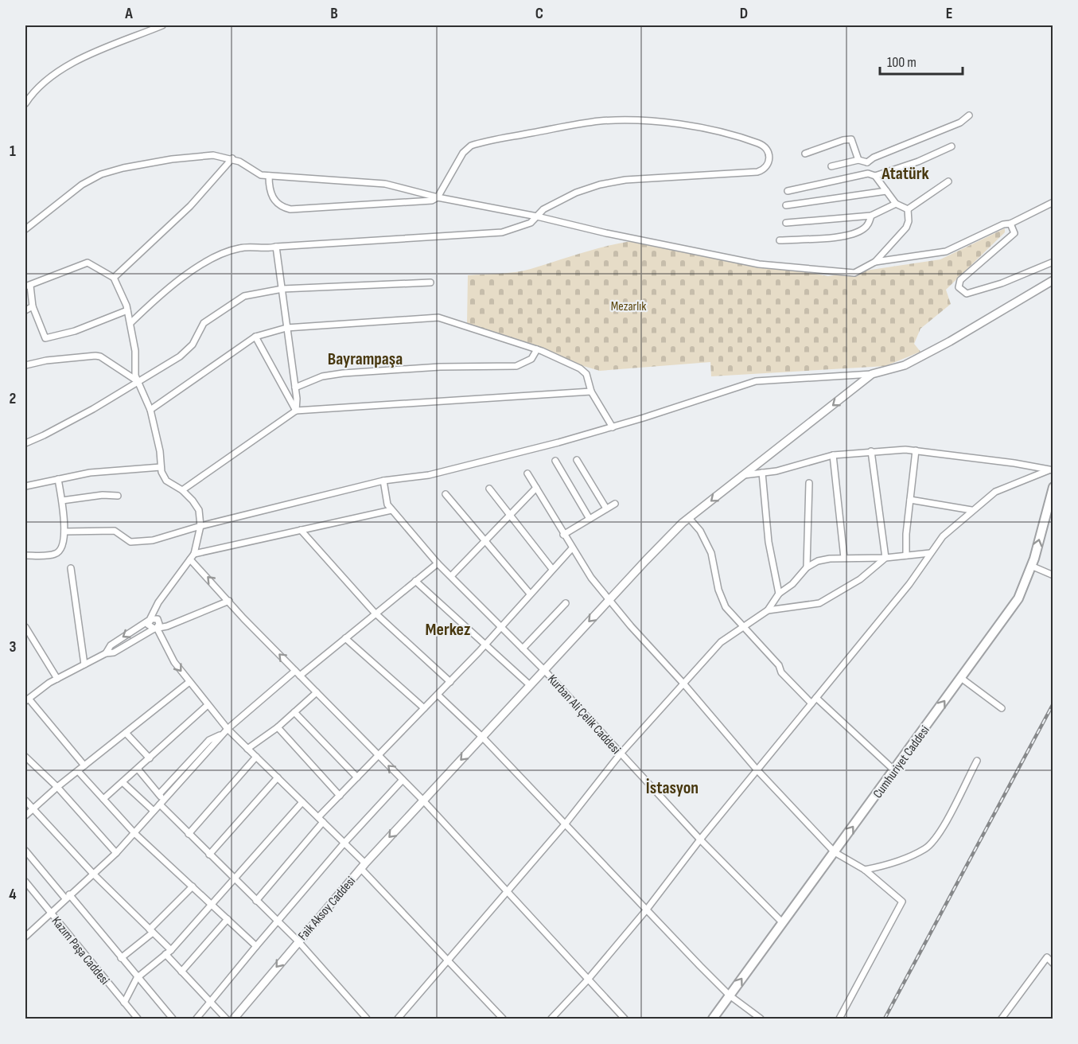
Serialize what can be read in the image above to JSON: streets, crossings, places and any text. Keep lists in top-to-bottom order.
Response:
{
  "streets": {
    "main road": ["Cumhuriyet Caddesi", "Faik Aksoy Caddesi"],
    "street": ["Kurban Ali Çelik Caddesi", "Kazım Paşa Caddesi"]
  },
  "crossings": [
    ["Kurban Ali Çelik Caddesi", "Cumhuriyet Caddesi"],
    ["Kurban Ali Çelik Caddesi", "Faik Aksoy Caddesi"]
  ],
  "one_way": ["Cumhuriyet Caddesi", "Faik Aksoy Caddesi"],
  "districts": [
    "Atatürk",
    "Bayrampaşa",
    "Merkez",
    "İstasyon"
  ],
  "parks": ["Mezarlık"],
  "scale_bar": "100 m",
  "grid": {
    "columns": [
      "A",
      "B",
      "C",
      "D",
      "E"
    ],
    "rows": [
      "1",
      "2",
      "3",
      "4"
    ]
  }
}
